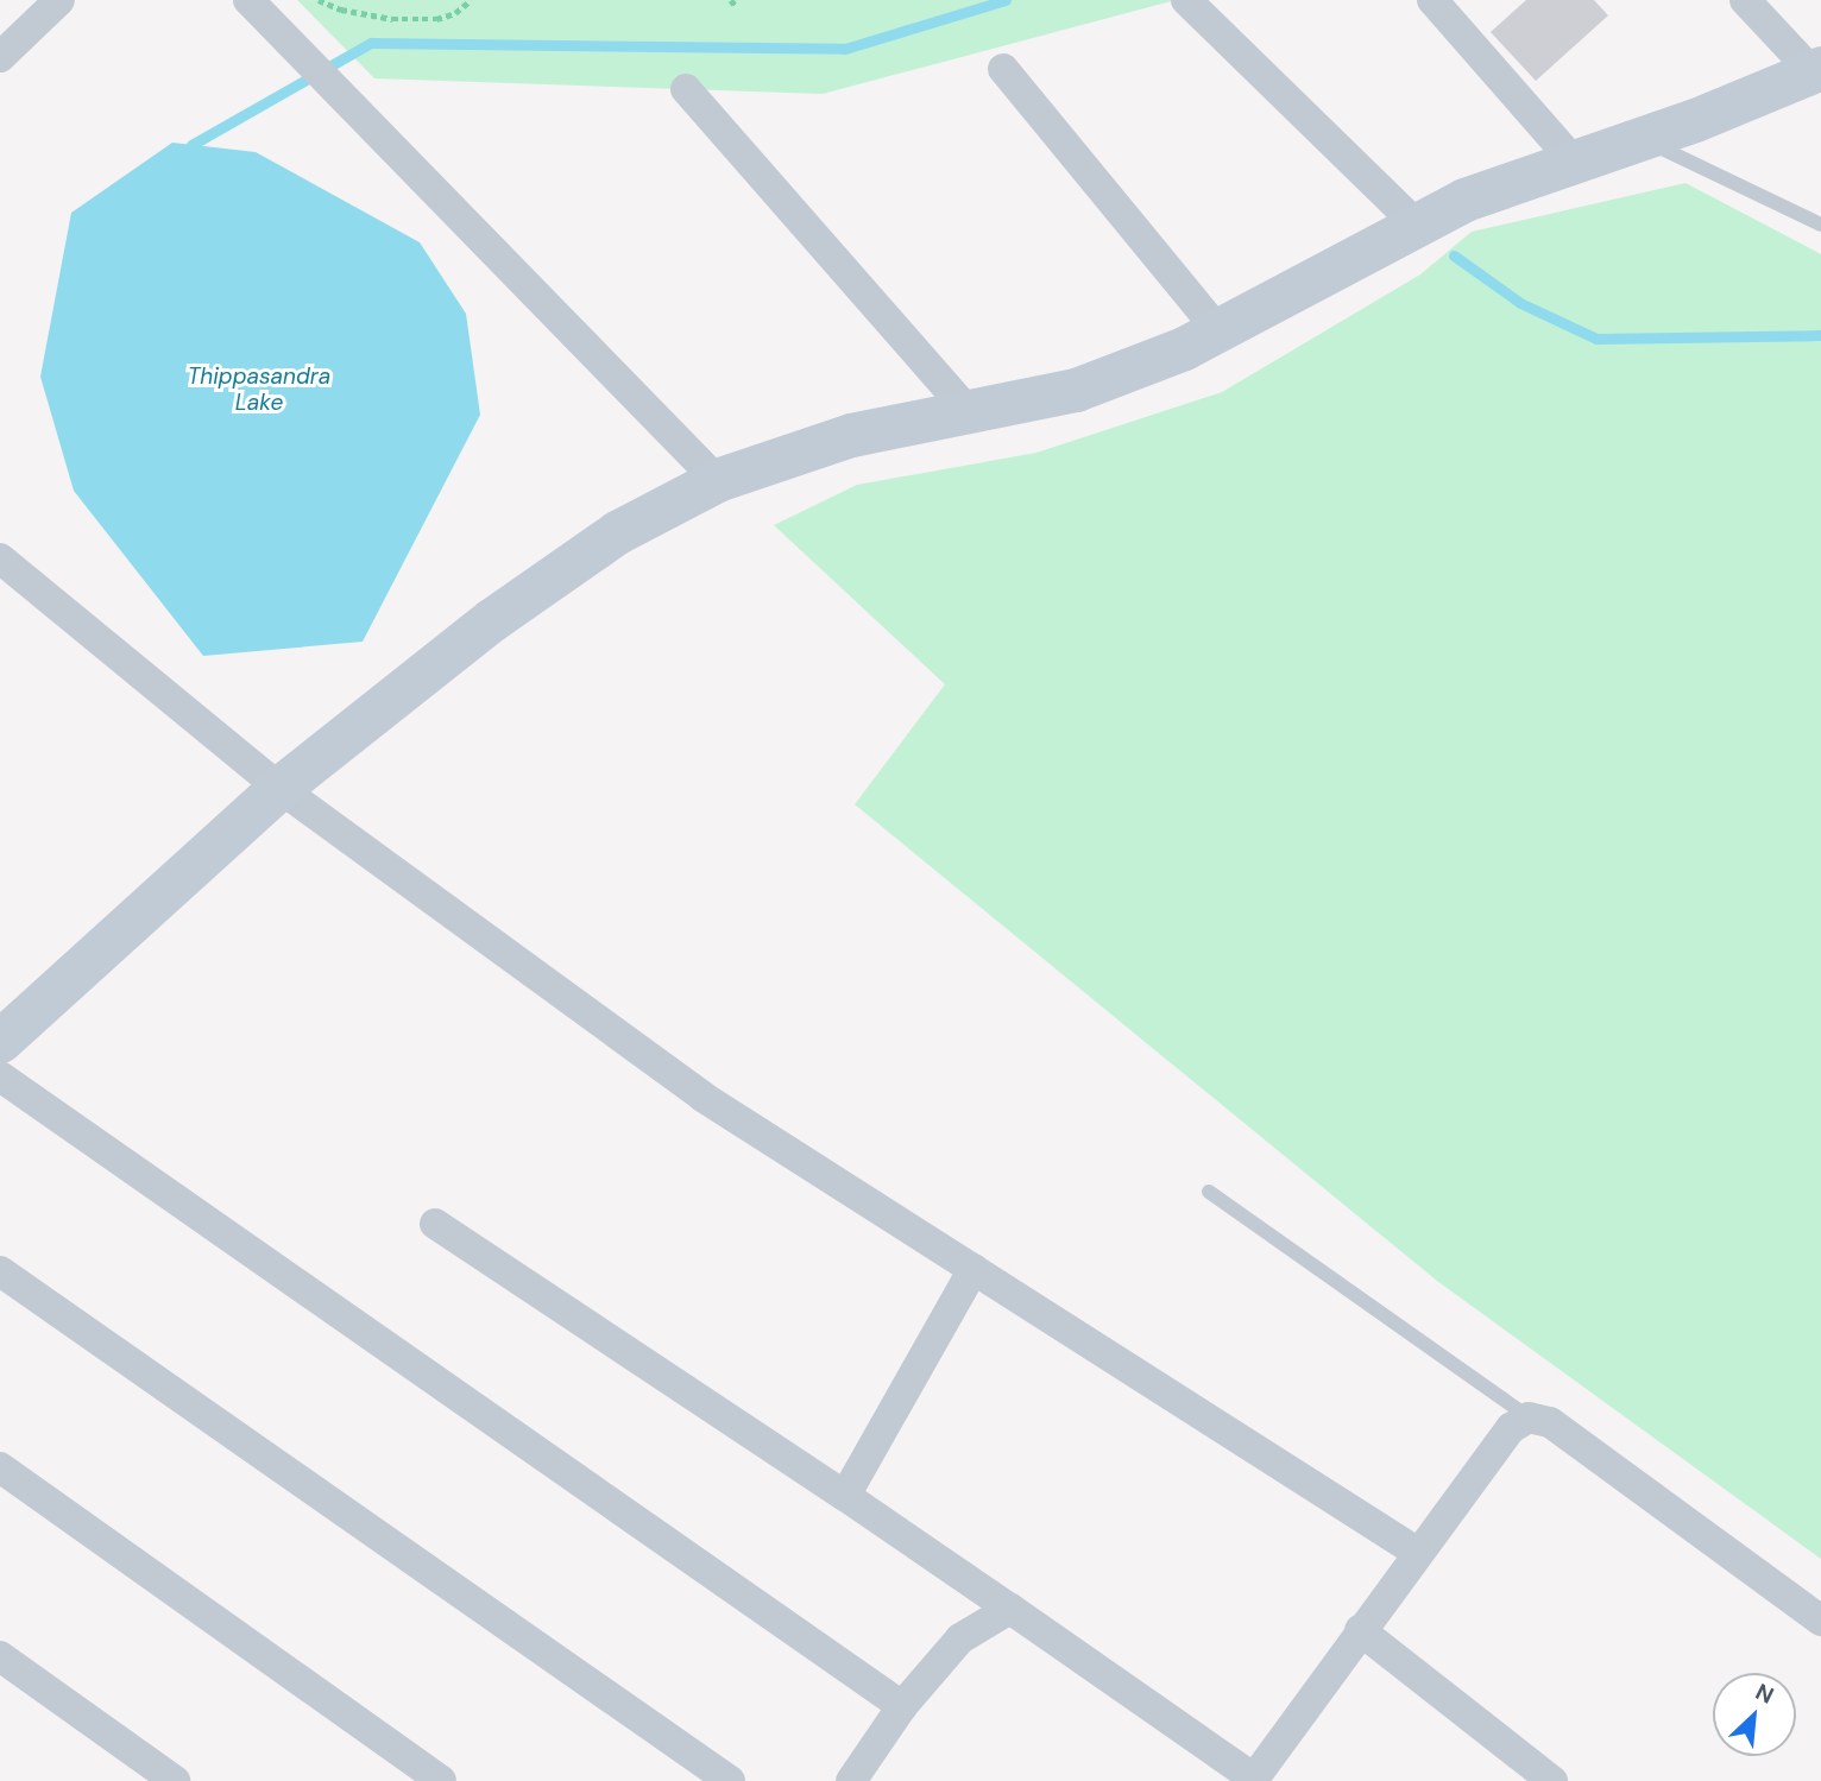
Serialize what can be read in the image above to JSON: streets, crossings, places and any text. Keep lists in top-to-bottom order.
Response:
{
  "water": ["Thippasandra Lake"],
  "north": "top right"
}
